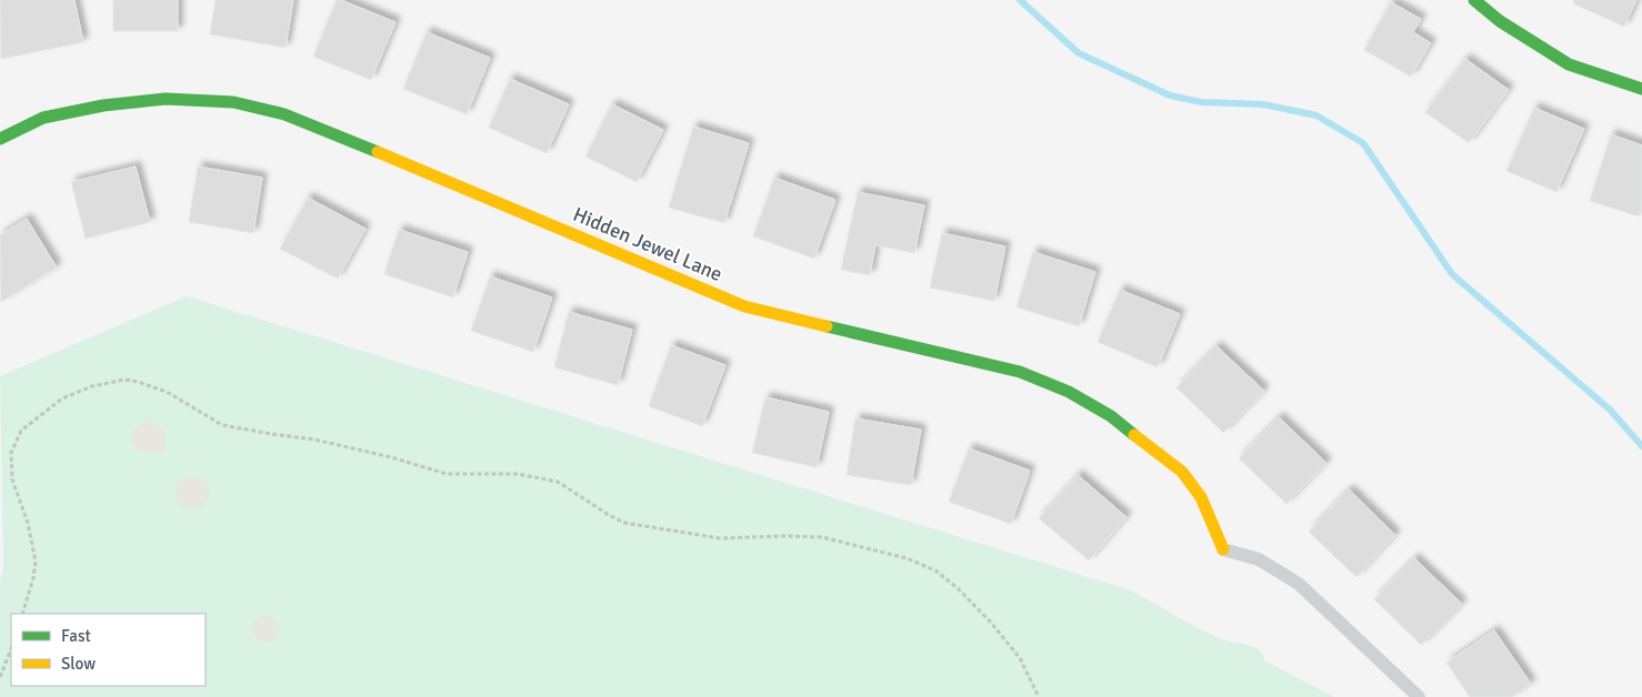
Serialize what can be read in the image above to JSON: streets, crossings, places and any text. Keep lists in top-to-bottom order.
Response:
{
  "streets": {
    "street": ["Hidden Jewel Lane"]
  },
  "legend": ["Fast", "Slow"]
}
